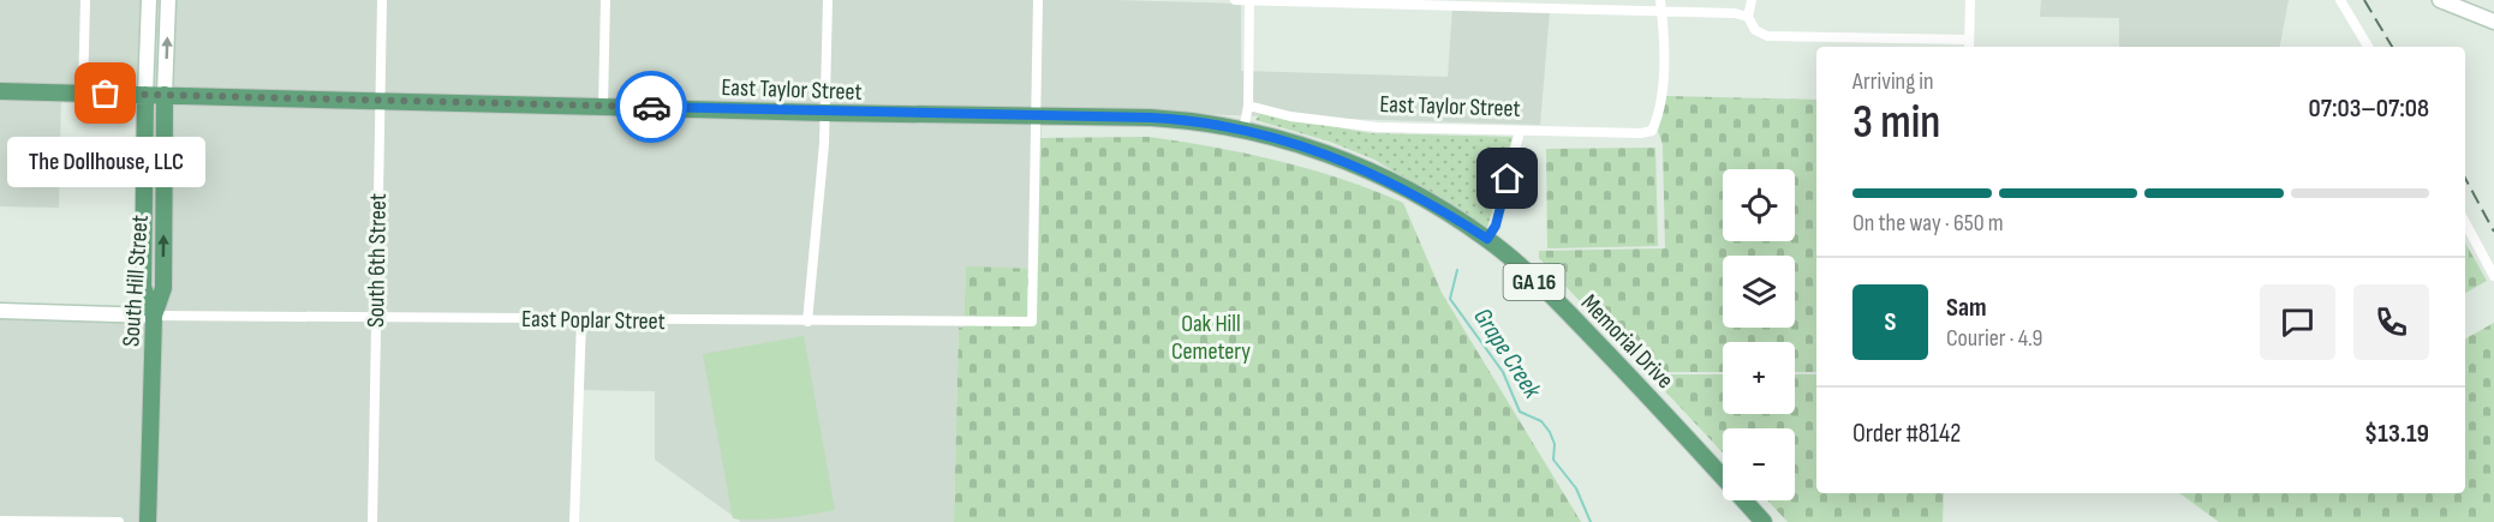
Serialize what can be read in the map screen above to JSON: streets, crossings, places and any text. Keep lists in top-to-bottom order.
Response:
{
  "streets": {
    "main road": [
      "East Taylor Street",
      "South Hill Street",
      "GA 16",
      "Memorial Drive"
    ],
    "street": ["South 6th Street", "East Poplar Street"]
  },
  "crossings": [
    ["East Taylor Street", "South 6th Street"],
    ["East Taylor Street", "South Hill Street"],
    ["East Taylor Street", "East Poplar Street"],
    ["East Taylor Street", "Memorial Drive"],
    ["South 6th Street", "East Poplar Street"],
    ["South Hill Street", "East Poplar Street"]
  ],
  "water": ["Grape Creek"],
  "parks": ["Oak Hill Cemetery"],
  "places": ["The Dollhouse, LLC"],
  "page": {
    "heading": ["3 min", "Arriving in", "07:03–07:08"],
    "panel": [
      "Sam",
      "Courier · 4.9",
      "Order #8142",
      "$13.19"
    ],
    "bubble": "The Dollhouse, LLC",
    "map_buttons": ["+", "−"],
    "bar": "On the way · 650 m",
    "round": "S"
  }
}
